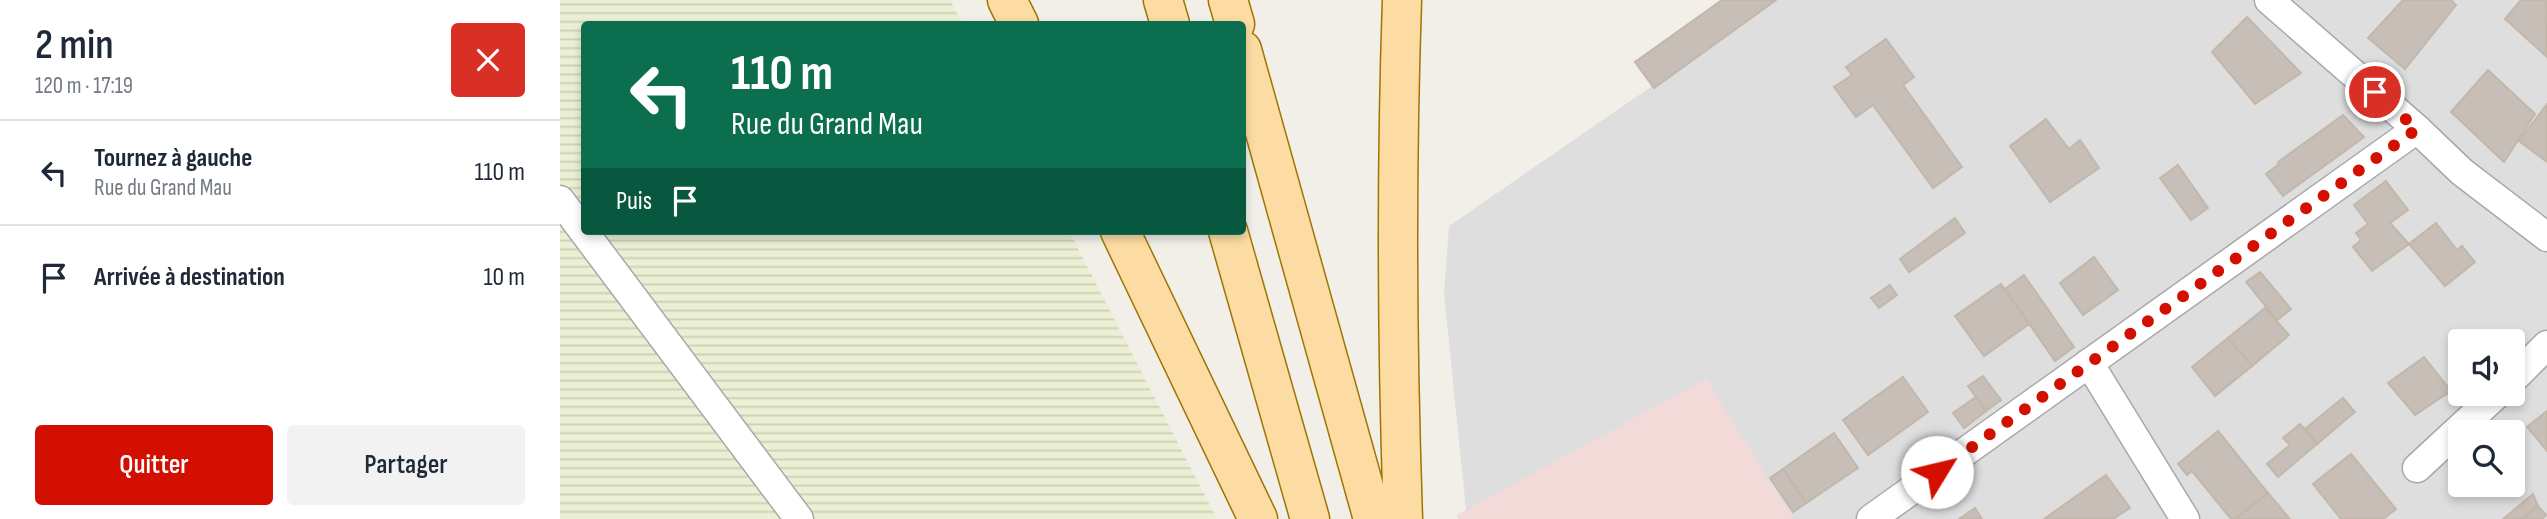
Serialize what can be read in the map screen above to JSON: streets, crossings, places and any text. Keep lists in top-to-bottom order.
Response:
{
  "page": {
    "heading": ["2 min", "120 m · 17:19"],
    "turn": ["110 m", "Rue du Grand Mau"],
    "list": [
      {
        "name": "Tournez à gauche",
        "note": "Rue du Grand Mau",
        "value": "110 m"
      },
      {
        "name": "Arrivée à destination",
        "value": "10 m"
      }
    ],
    "then": "Puis",
    "buttons": ["Quitter", "Partager"]
  }
}
